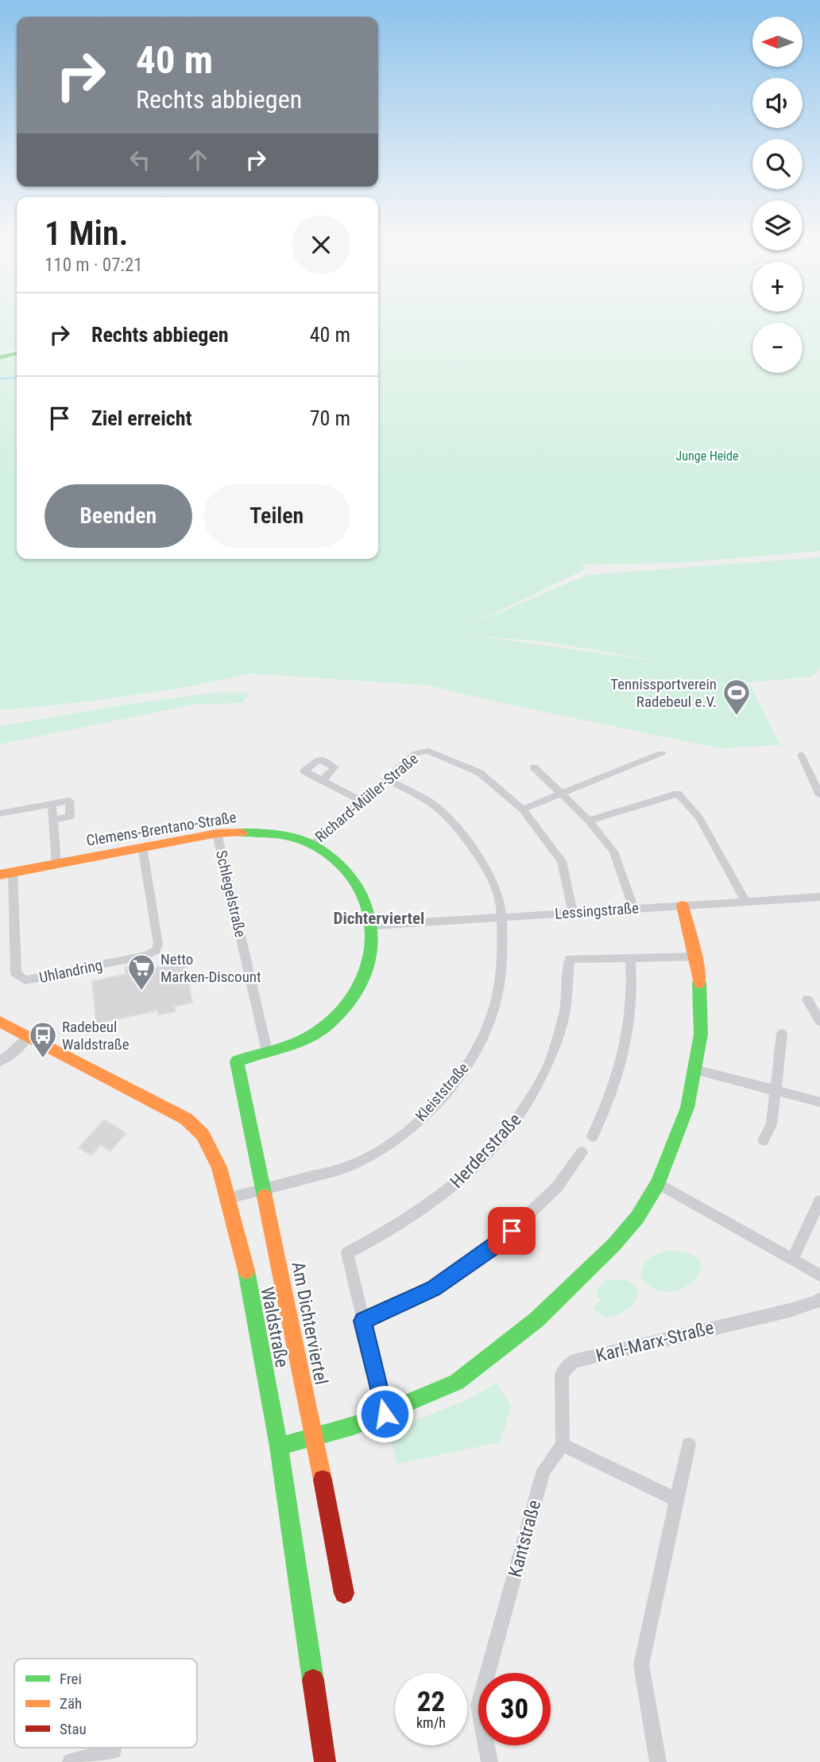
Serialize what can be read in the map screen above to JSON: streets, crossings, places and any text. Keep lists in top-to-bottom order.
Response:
{
  "streets": {
    "street": [
      "Richard-Müller-Straße",
      "Clemens-Brentano-Straße",
      "Schlegelstraße",
      "Lessingstraße",
      "Uhlandring",
      "Kleiststraße",
      "Herderstraße",
      "Am Dichterviertel",
      "Waldstraße",
      "Karl-Marx-Straße",
      "Kantstraße"
    ]
  },
  "crossings": [
    ["Richard-Müller-Straße", "Clemens-Brentano-Straße"],
    ["Richard-Müller-Straße", "Kleiststraße"],
    ["Clemens-Brentano-Straße", "Schlegelstraße"],
    ["Clemens-Brentano-Straße", "Lessingstraße"],
    ["Clemens-Brentano-Straße", "Uhlandring"],
    ["Clemens-Brentano-Straße", "Am Dichterviertel"],
    ["Lessingstraße", "Kleiststraße"],
    ["Kleiststraße", "Am Dichterviertel"],
    ["Kleiststraße", "Waldstraße"],
    ["Karl-Marx-Straße", "Kantstraße"]
  ],
  "districts": ["Dichterviertel"],
  "parks": ["Junge Heide"],
  "places": {
    "sports": ["Tennissportverein Radebeul e.V."],
    "supermarket": ["Netto Marken-Discount"],
    "bus stop": ["Radebeul Waldstraße"]
  },
  "legend": ["Frei", "Zäh", "Stau"],
  "north": "left",
  "page": {
    "map_buttons": ["+", "−"],
    "turn": ["40 m", "Rechts abbiegen"],
    "heading": ["1 Min.", "110 m · 07:21"],
    "list": [
      {
        "name": "Rechts abbiegen",
        "value": "40 m"
      },
      {
        "name": "Ziel erreicht",
        "value": "70 m"
      }
    ],
    "buttons": ["Beenden", "Teilen"],
    "speed": "22 km/h",
    "limit": "30"
  }
}
